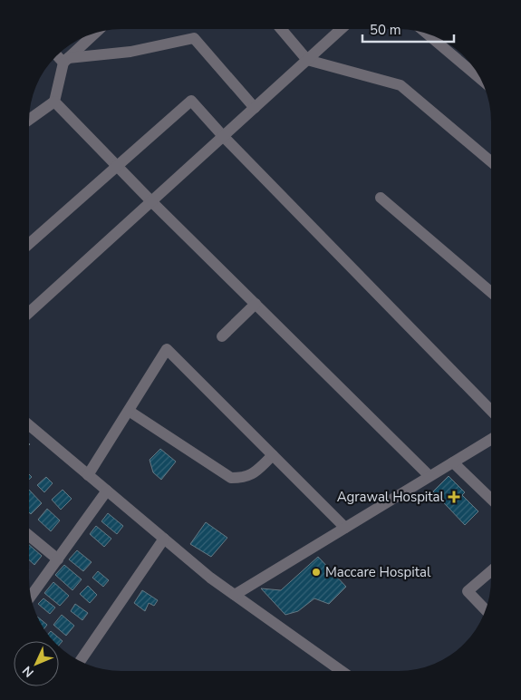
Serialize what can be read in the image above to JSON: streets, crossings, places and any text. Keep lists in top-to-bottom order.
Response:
{
  "places": {
    "health": ["Agrawal Hospital"],
    "other": ["Maccare Hospital"]
  },
  "scale_bar": "50 m",
  "north": "bottom left"
}
